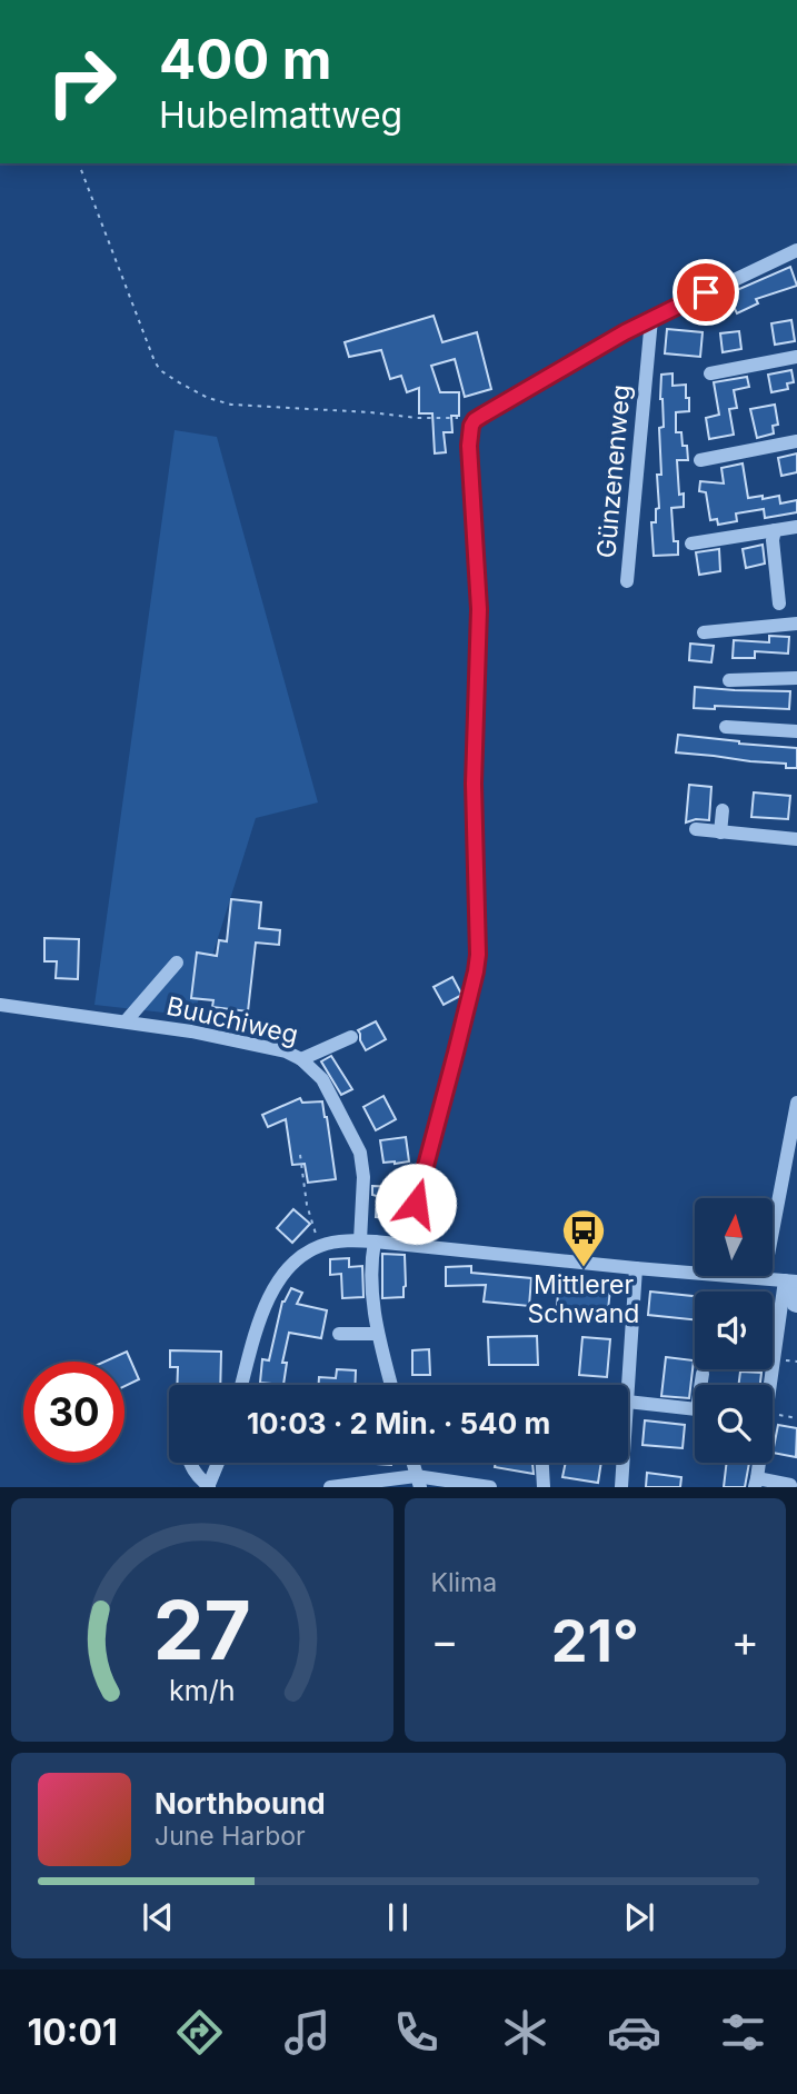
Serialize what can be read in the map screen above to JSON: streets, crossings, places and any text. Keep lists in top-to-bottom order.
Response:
{
  "streets": {
    "street": ["Günzenenweg", "Buuchiweg"]
  },
  "places": {
    "bus stop": ["Mittlerer Schwand"]
  },
  "north": "top",
  "page": {
    "turn": ["400 m", "Hubelmattweg"],
    "limit": "30",
    "trip": "10:03 · 2 Min. · 540 m",
    "tile": "Klima",
    "heat": ["−", "21°", "+"],
    "song": ["Northbound", "June Harbor"],
    "tabs": "10:01",
    "gauge": ["27", "km/h"]
  }
}
